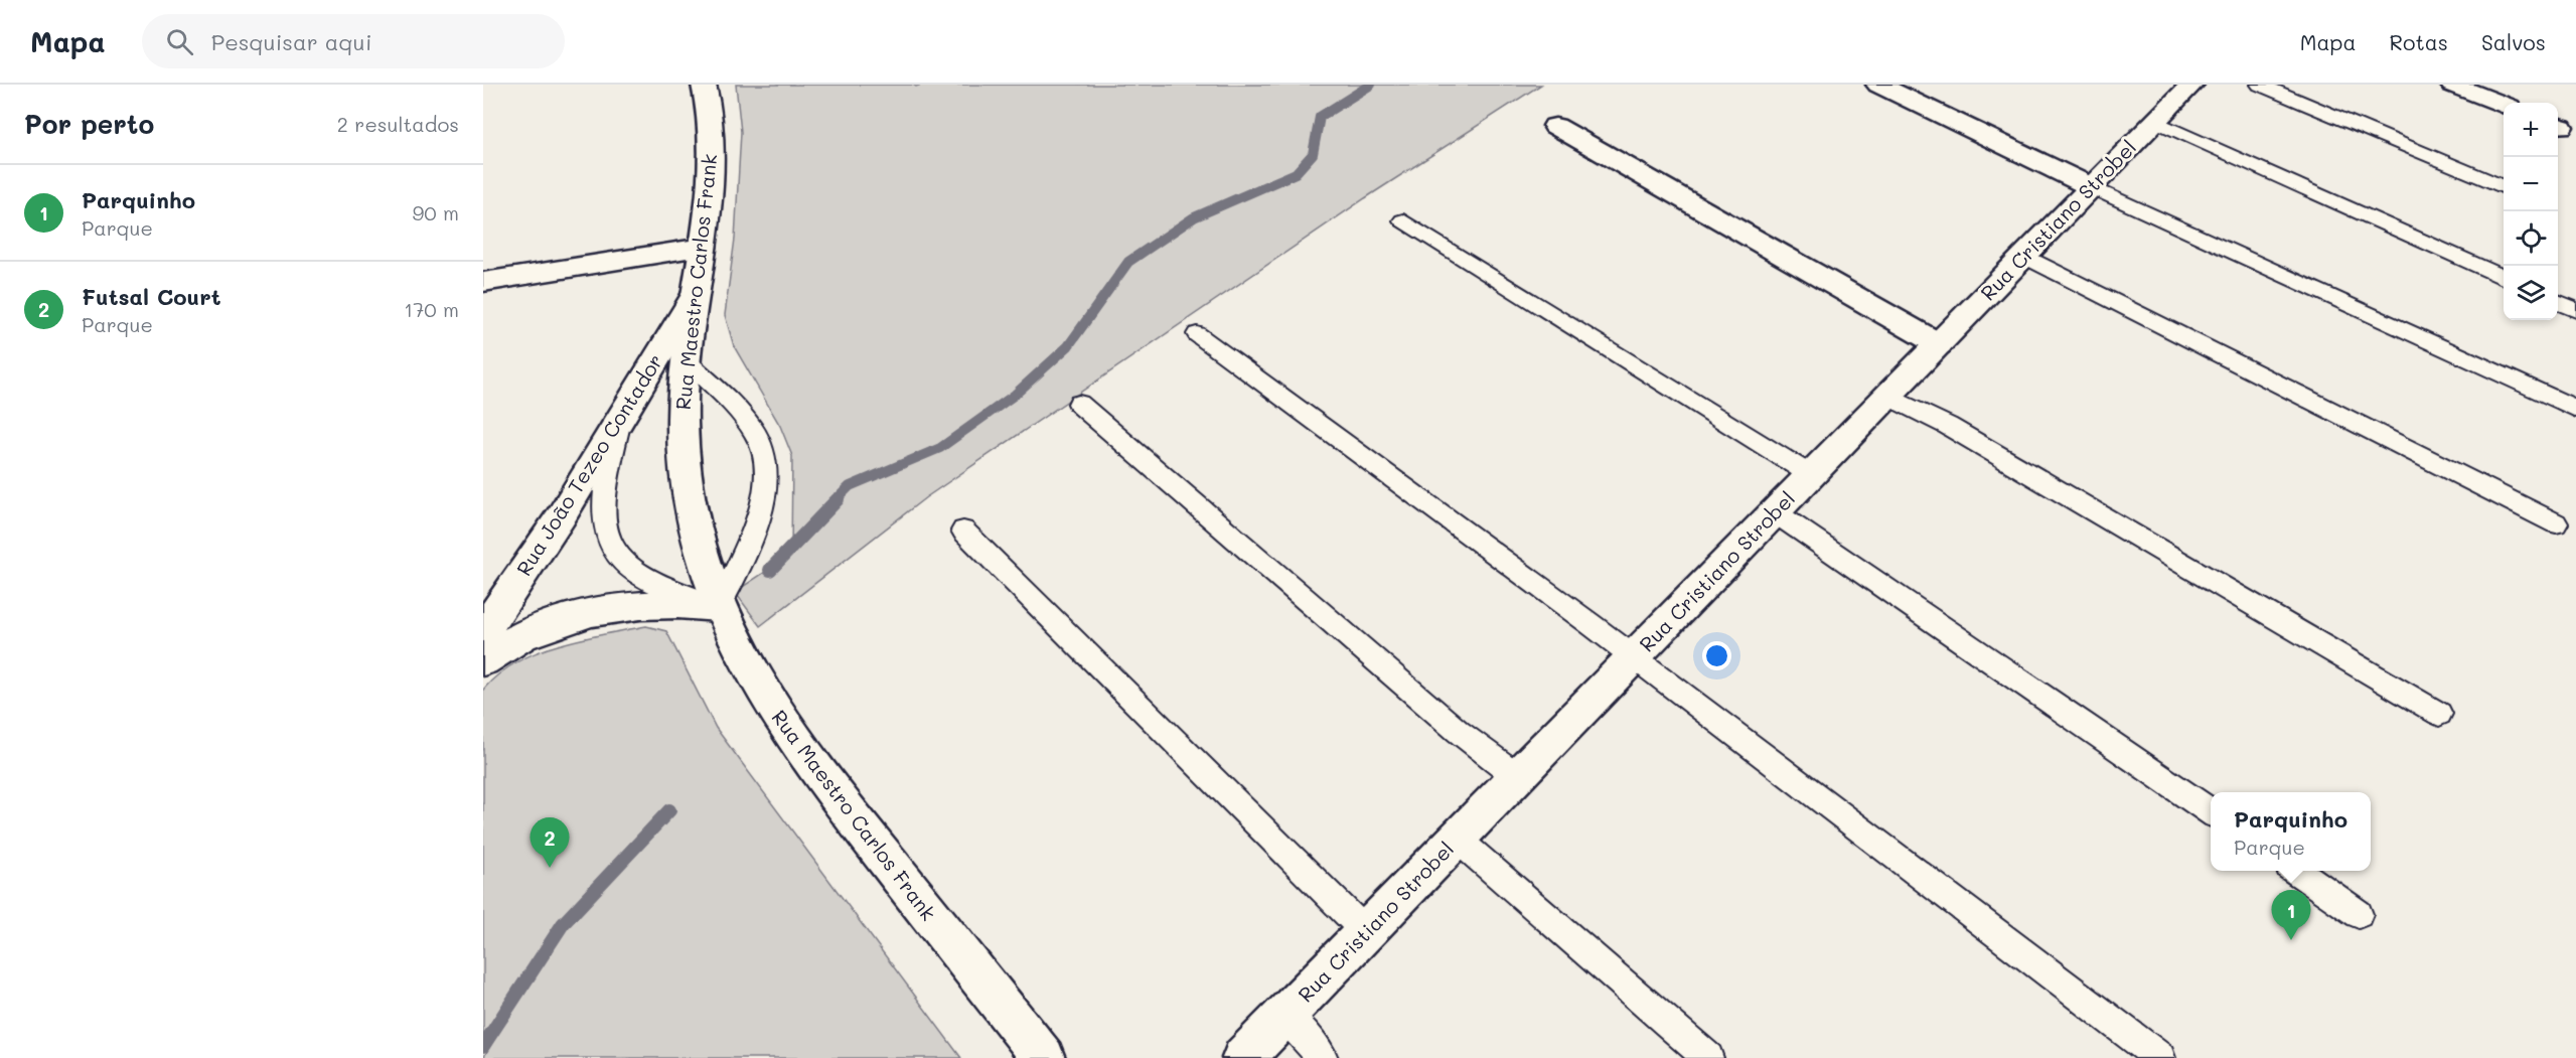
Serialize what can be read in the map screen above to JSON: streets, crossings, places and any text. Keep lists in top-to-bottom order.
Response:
{
  "streets": {
    "main road": ["Rua Cristiano Strobel", "Rua Maestro Carlos Frank", "Rua João Tezeo Contador"]
  },
  "crossings": [
    ["Rua Maestro Carlos Frank", "Rua João Tezeo Contador"]
  ],
  "page": {
    "header": "Mapa",
    "search": "Pesquisar aqui",
    "nav": ["Mapa", "Rotas", "Salvos"],
    "heading": ["Por perto", "2 resultados"],
    "map_buttons": ["+", "−"],
    "list": [
      {
        "mark": "1",
        "name": "Parquinho",
        "note": "Parque",
        "value": "90 m"
      },
      {
        "mark": "2",
        "name": "Futsal Court",
        "note": "Parque",
        "value": "170 m"
      }
    ],
    "popup": ["Parquinho", "Parque"],
    "pins": ["2", "1"]
  }
}
